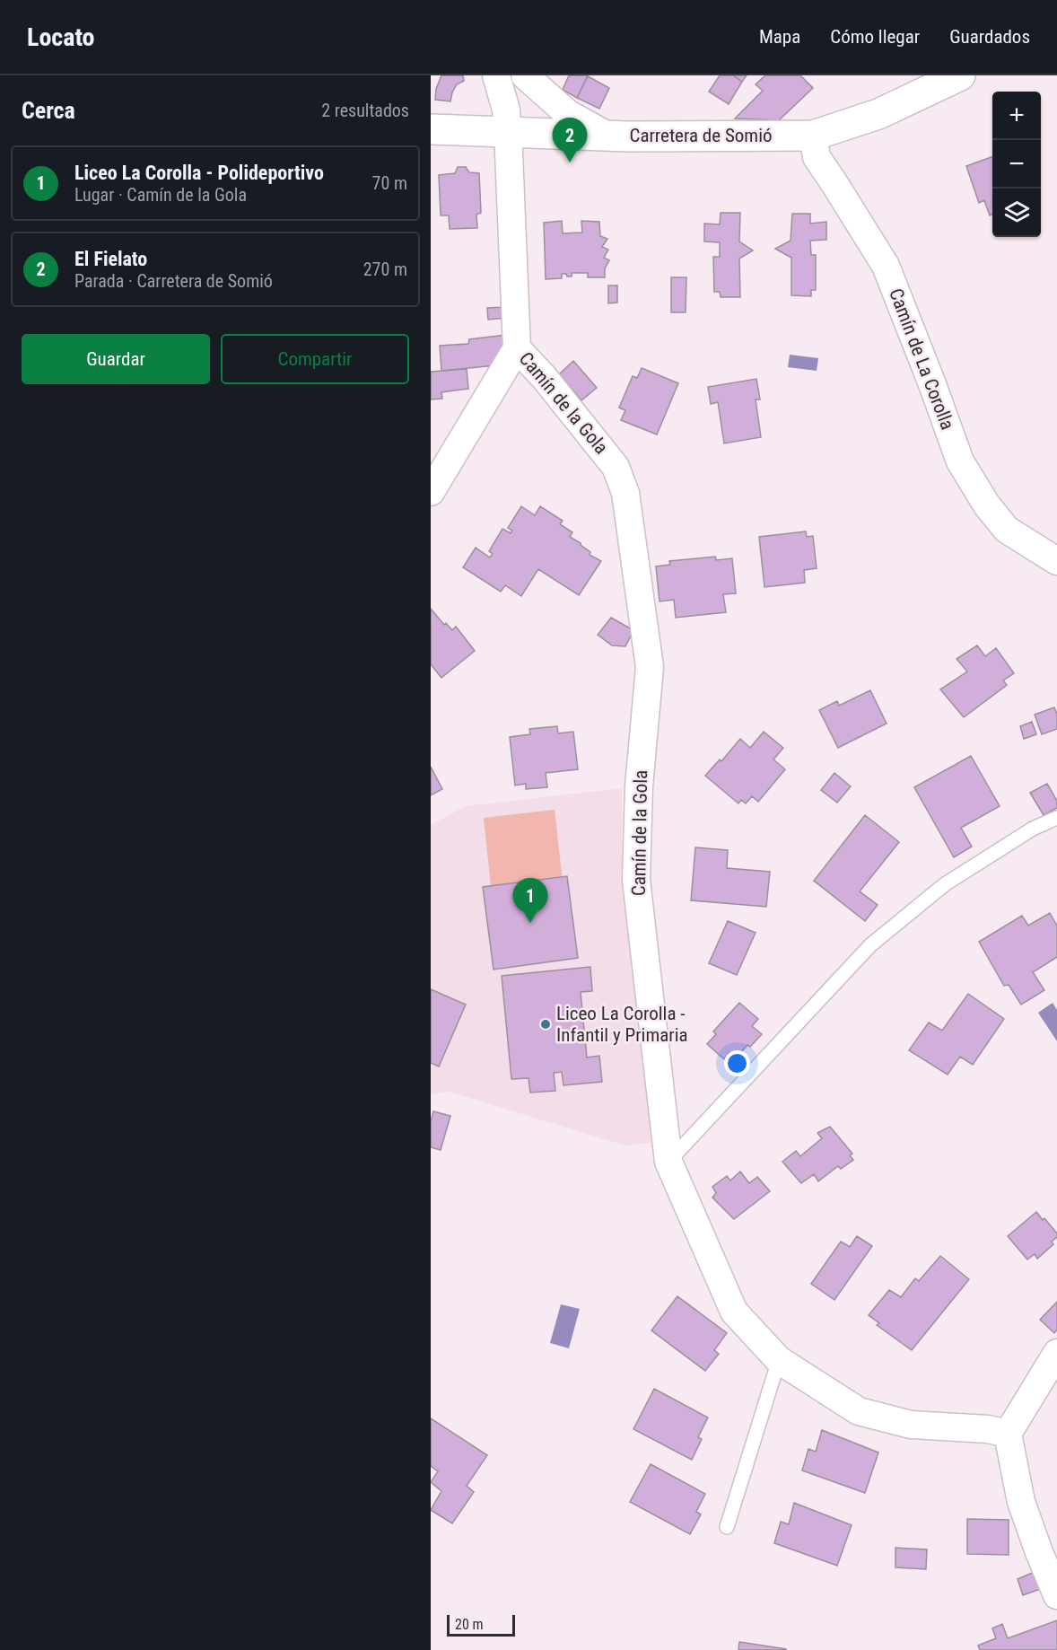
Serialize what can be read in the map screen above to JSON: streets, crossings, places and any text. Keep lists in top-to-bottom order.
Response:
{
  "streets": {
    "street": ["Carretera de Somió", "Camín de La Corolla", "Camín de la Gola"]
  },
  "crossings": [
    ["Carretera de Somió", "Camín de La Corolla"],
    ["Carretera de Somió", "Camín de la Gola"]
  ],
  "places": ["Liceo La Corolla - Infantil y Primaria"],
  "scale_bar": "20 m",
  "page": {
    "header": "Locato",
    "nav": ["Mapa", "Cómo llegar", "Guardados"],
    "heading": ["Cerca", "2 resultados"],
    "map_buttons": ["+", "−"],
    "pins": ["2", "1"],
    "list": [
      {
        "mark": "1",
        "name": "Liceo La Corolla - Polideportivo",
        "note": "Lugar · Camín de la Gola",
        "value": "70 m"
      },
      {
        "mark": "2",
        "name": "El Fielato",
        "note": "Parada · Carretera de Somió",
        "value": "270 m"
      }
    ],
    "buttons": ["Guardar", "Compartir"],
    "scale": "20 m"
  }
}
